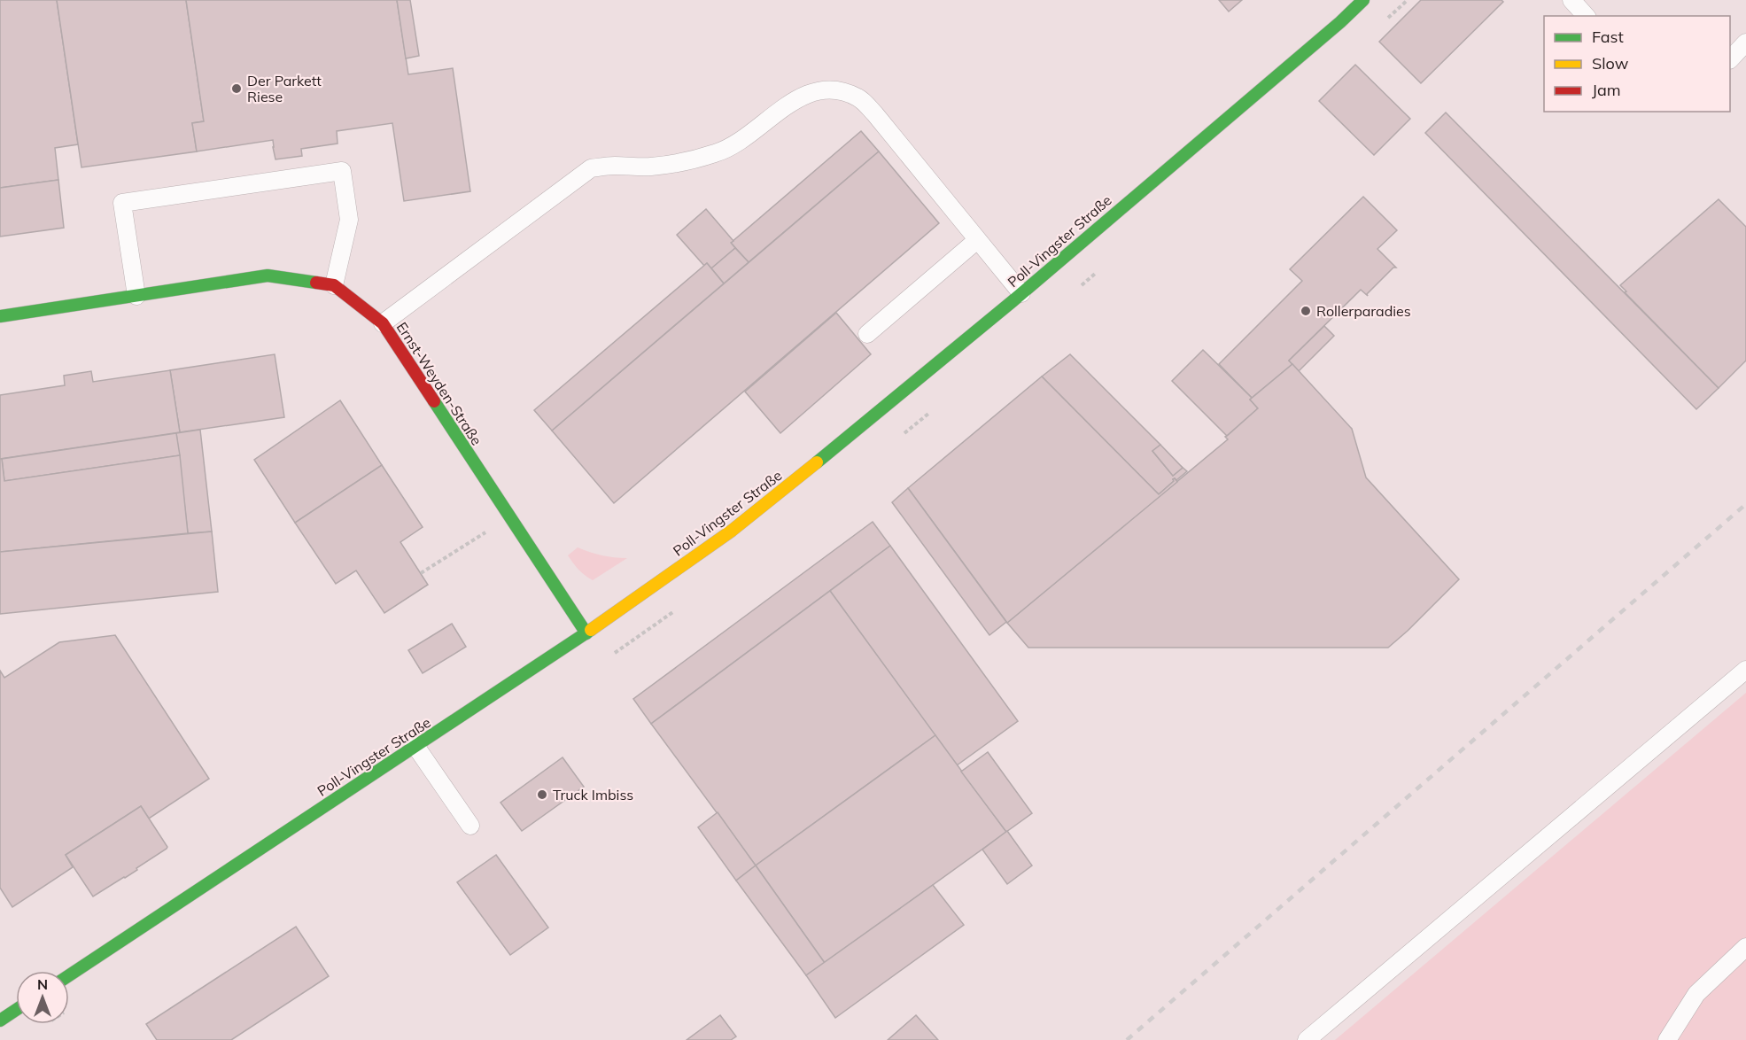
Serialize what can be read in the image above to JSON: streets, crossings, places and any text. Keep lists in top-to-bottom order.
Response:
{
  "streets": {
    "street": ["Poll-Vingster Straße", "Ernst-Weyden-Straße"]
  },
  "crossings": [
    ["Poll-Vingster Straße", "Ernst-Weyden-Straße"]
  ],
  "places": ["Der Parkett Riese", "Rollerparadies", "Truck Imbiss"],
  "legend": ["Fast", "Slow", "Jam"],
  "north": "top"
}
